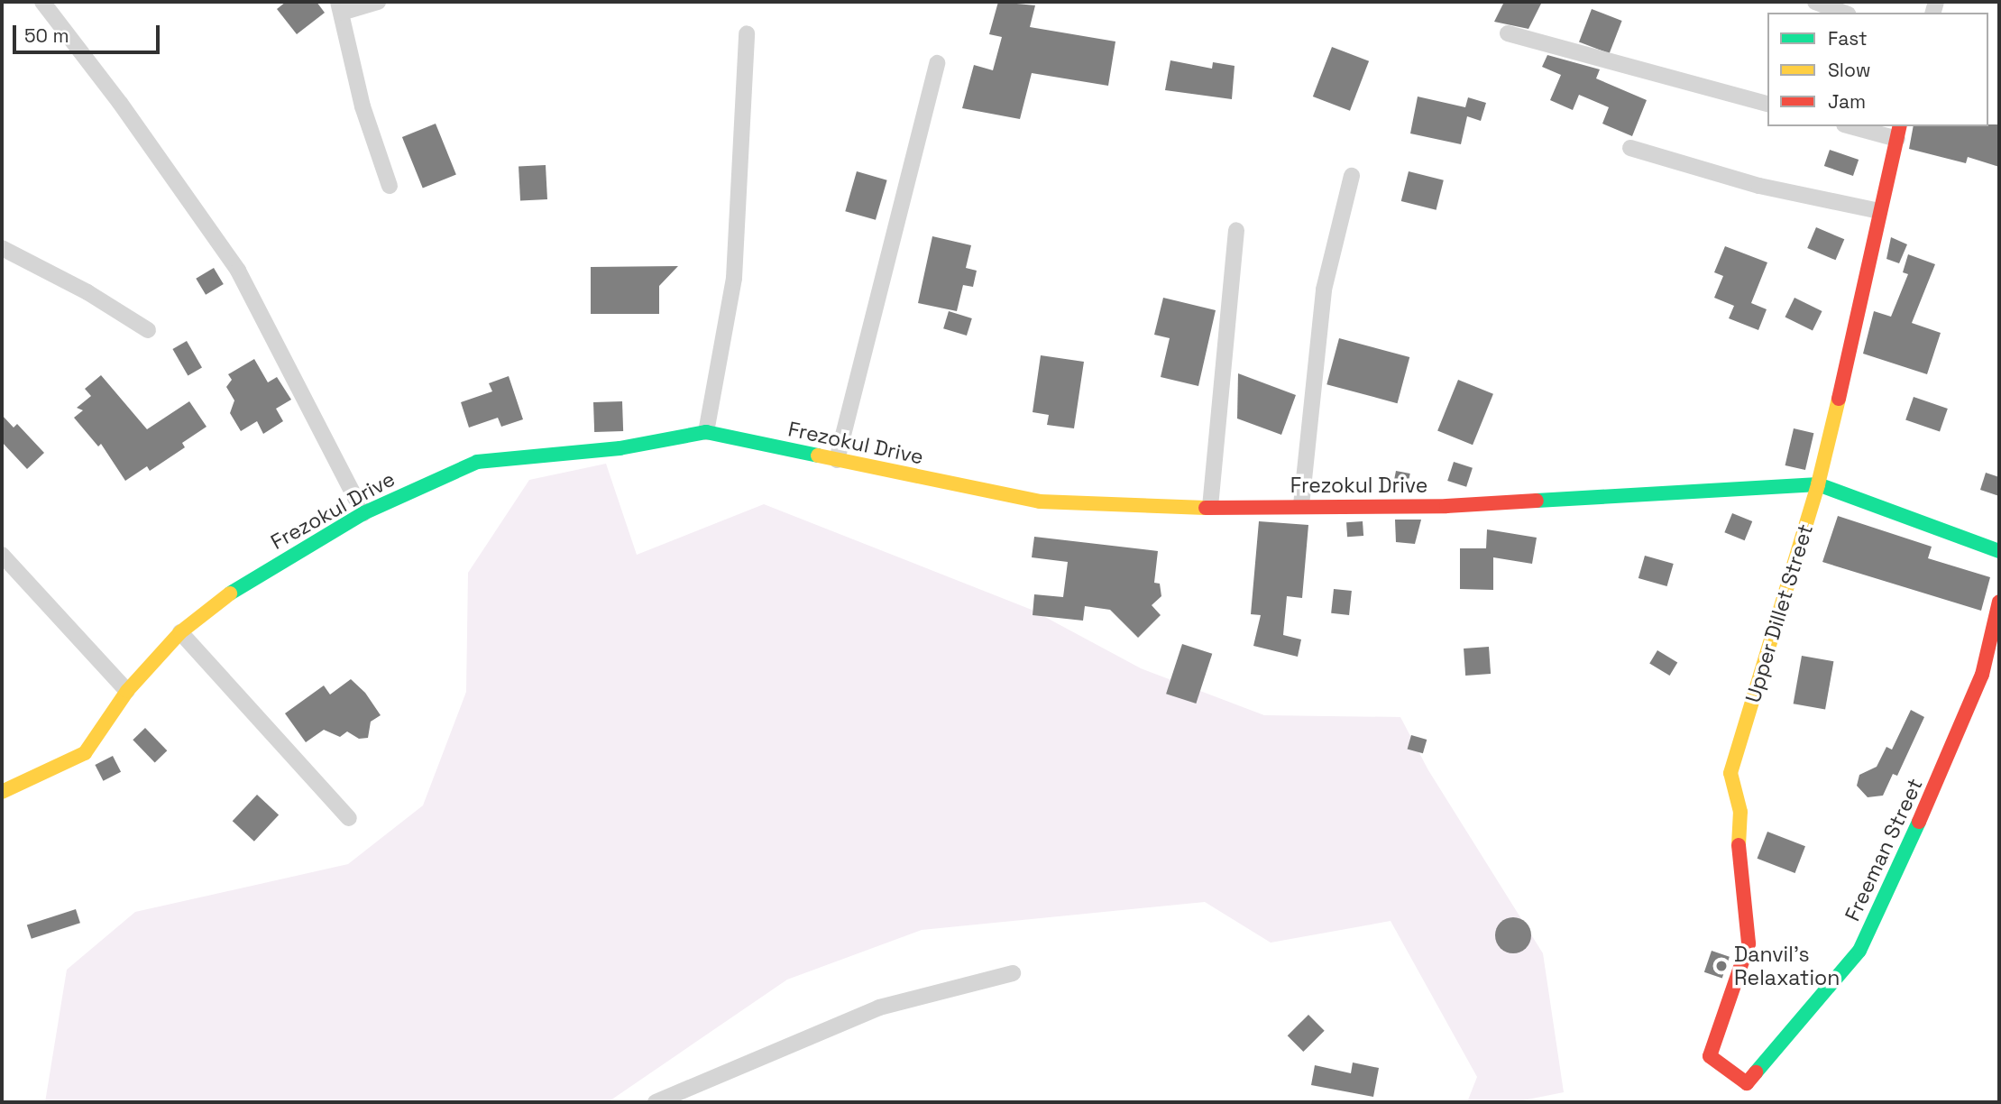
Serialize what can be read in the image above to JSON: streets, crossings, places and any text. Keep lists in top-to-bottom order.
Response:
{
  "streets": {
    "street": ["Frezokul Drive", "Upper Dillet Street", "Freeman Street"]
  },
  "crossings": [
    ["Frezokul Drive", "Upper Dillet Street"],
    ["Upper Dillet Street", "Freeman Street"]
  ],
  "places": ["Danvil's Relaxation"],
  "legend": ["Fast", "Slow", "Jam"],
  "scale_bar": "50 m"
}
